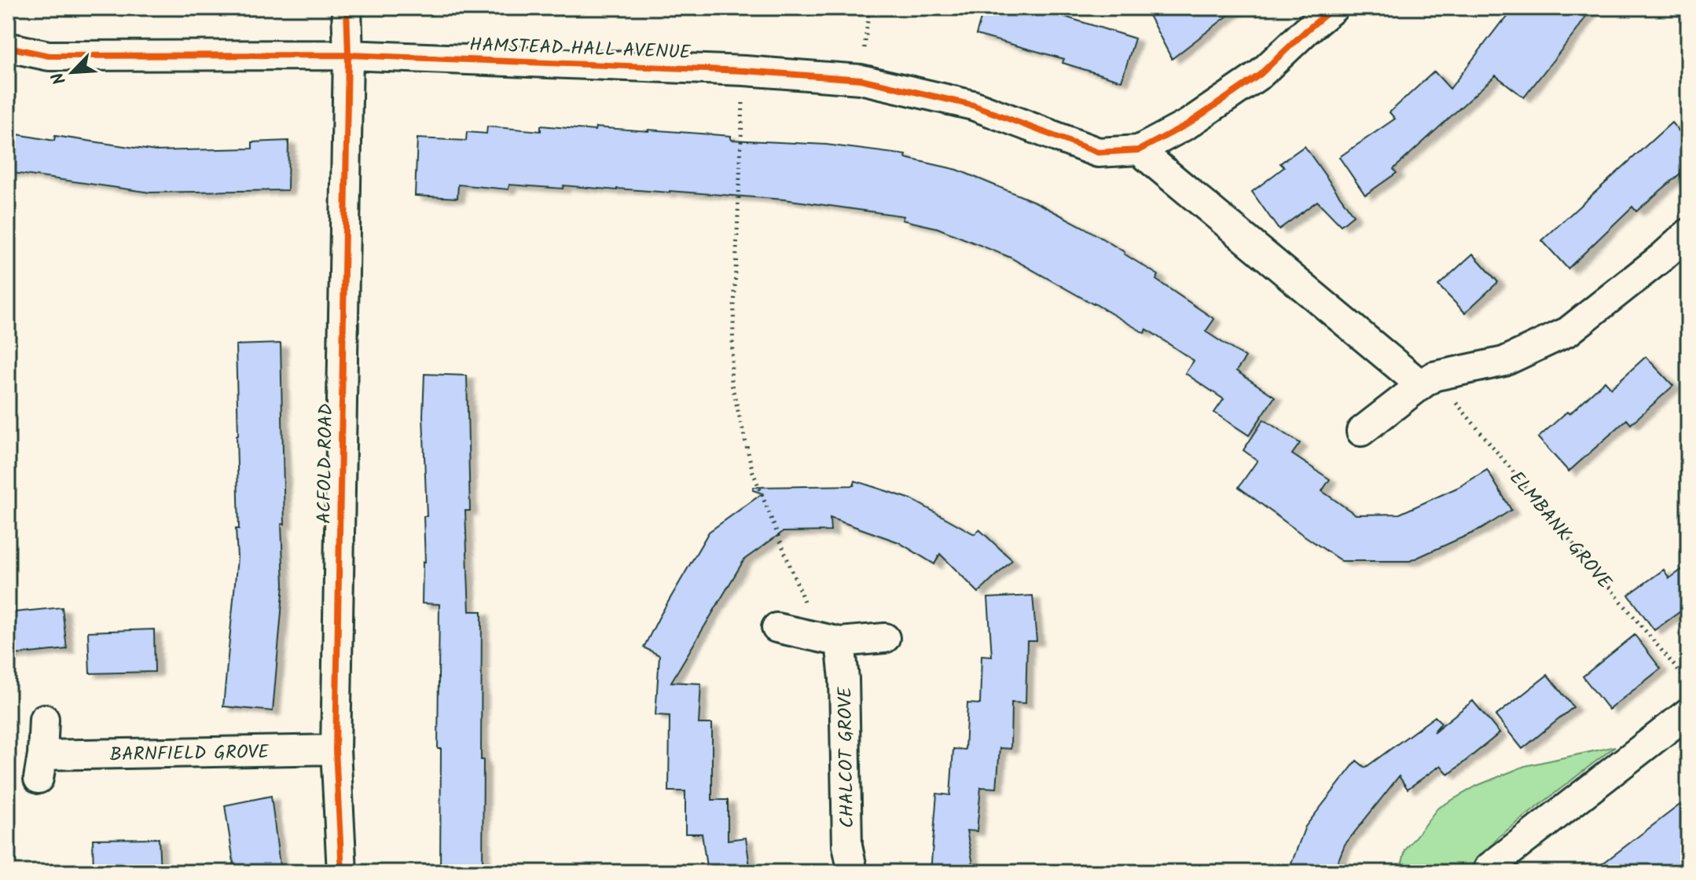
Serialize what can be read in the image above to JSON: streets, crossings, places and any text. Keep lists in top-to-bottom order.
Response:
{
  "streets": {
    "street": [
      "HAMSTEAD HALL AVENUE",
      "ACFOLD ROAD",
      "BARNFIELD GROVE",
      "CHALCOT GROVE"
    ],
    "path": ["ELMBANK GROVE"]
  },
  "crossings": [
    ["HAMSTEAD HALL AVENUE", "ACFOLD ROAD"],
    ["ACFOLD ROAD", "BARNFIELD GROVE"]
  ],
  "north": "bottom left"
}
